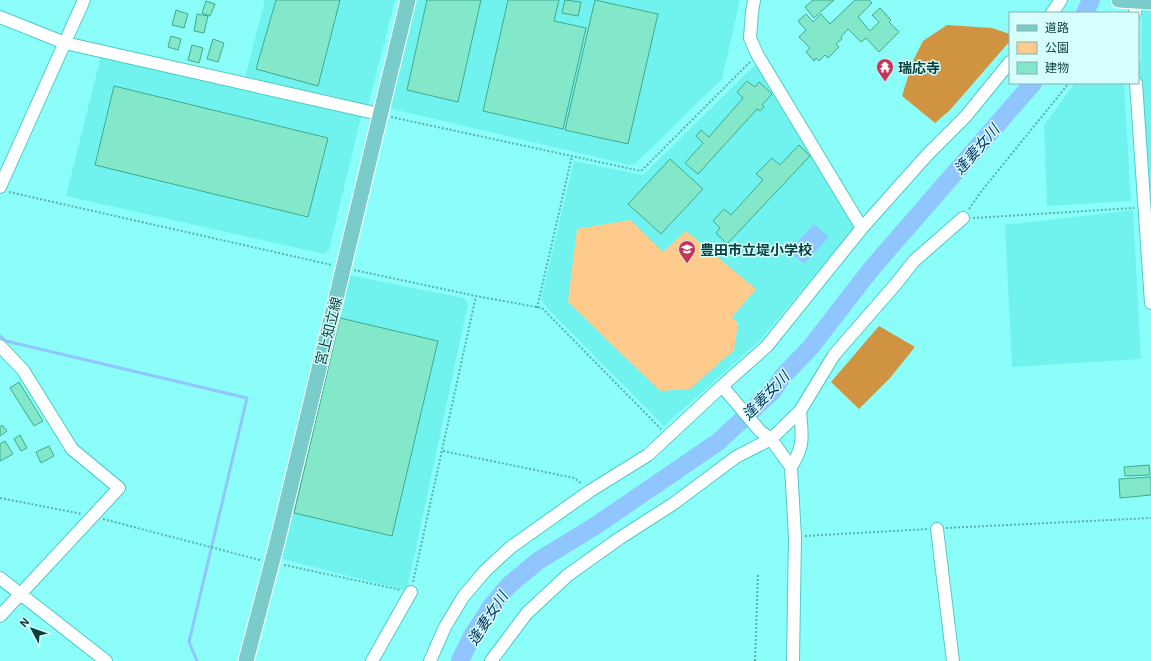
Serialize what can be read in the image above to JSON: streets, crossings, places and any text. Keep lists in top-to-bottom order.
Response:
{
  "streets": {
    "main road": ["宮上知立線"]
  },
  "water": ["逢妻女川"],
  "places": {
    "temple": ["瑞応寺"],
    "school or university": ["豊田市立堤小学校"]
  },
  "legend": ["道路", "公園", "建物"],
  "north": "top left"
}
